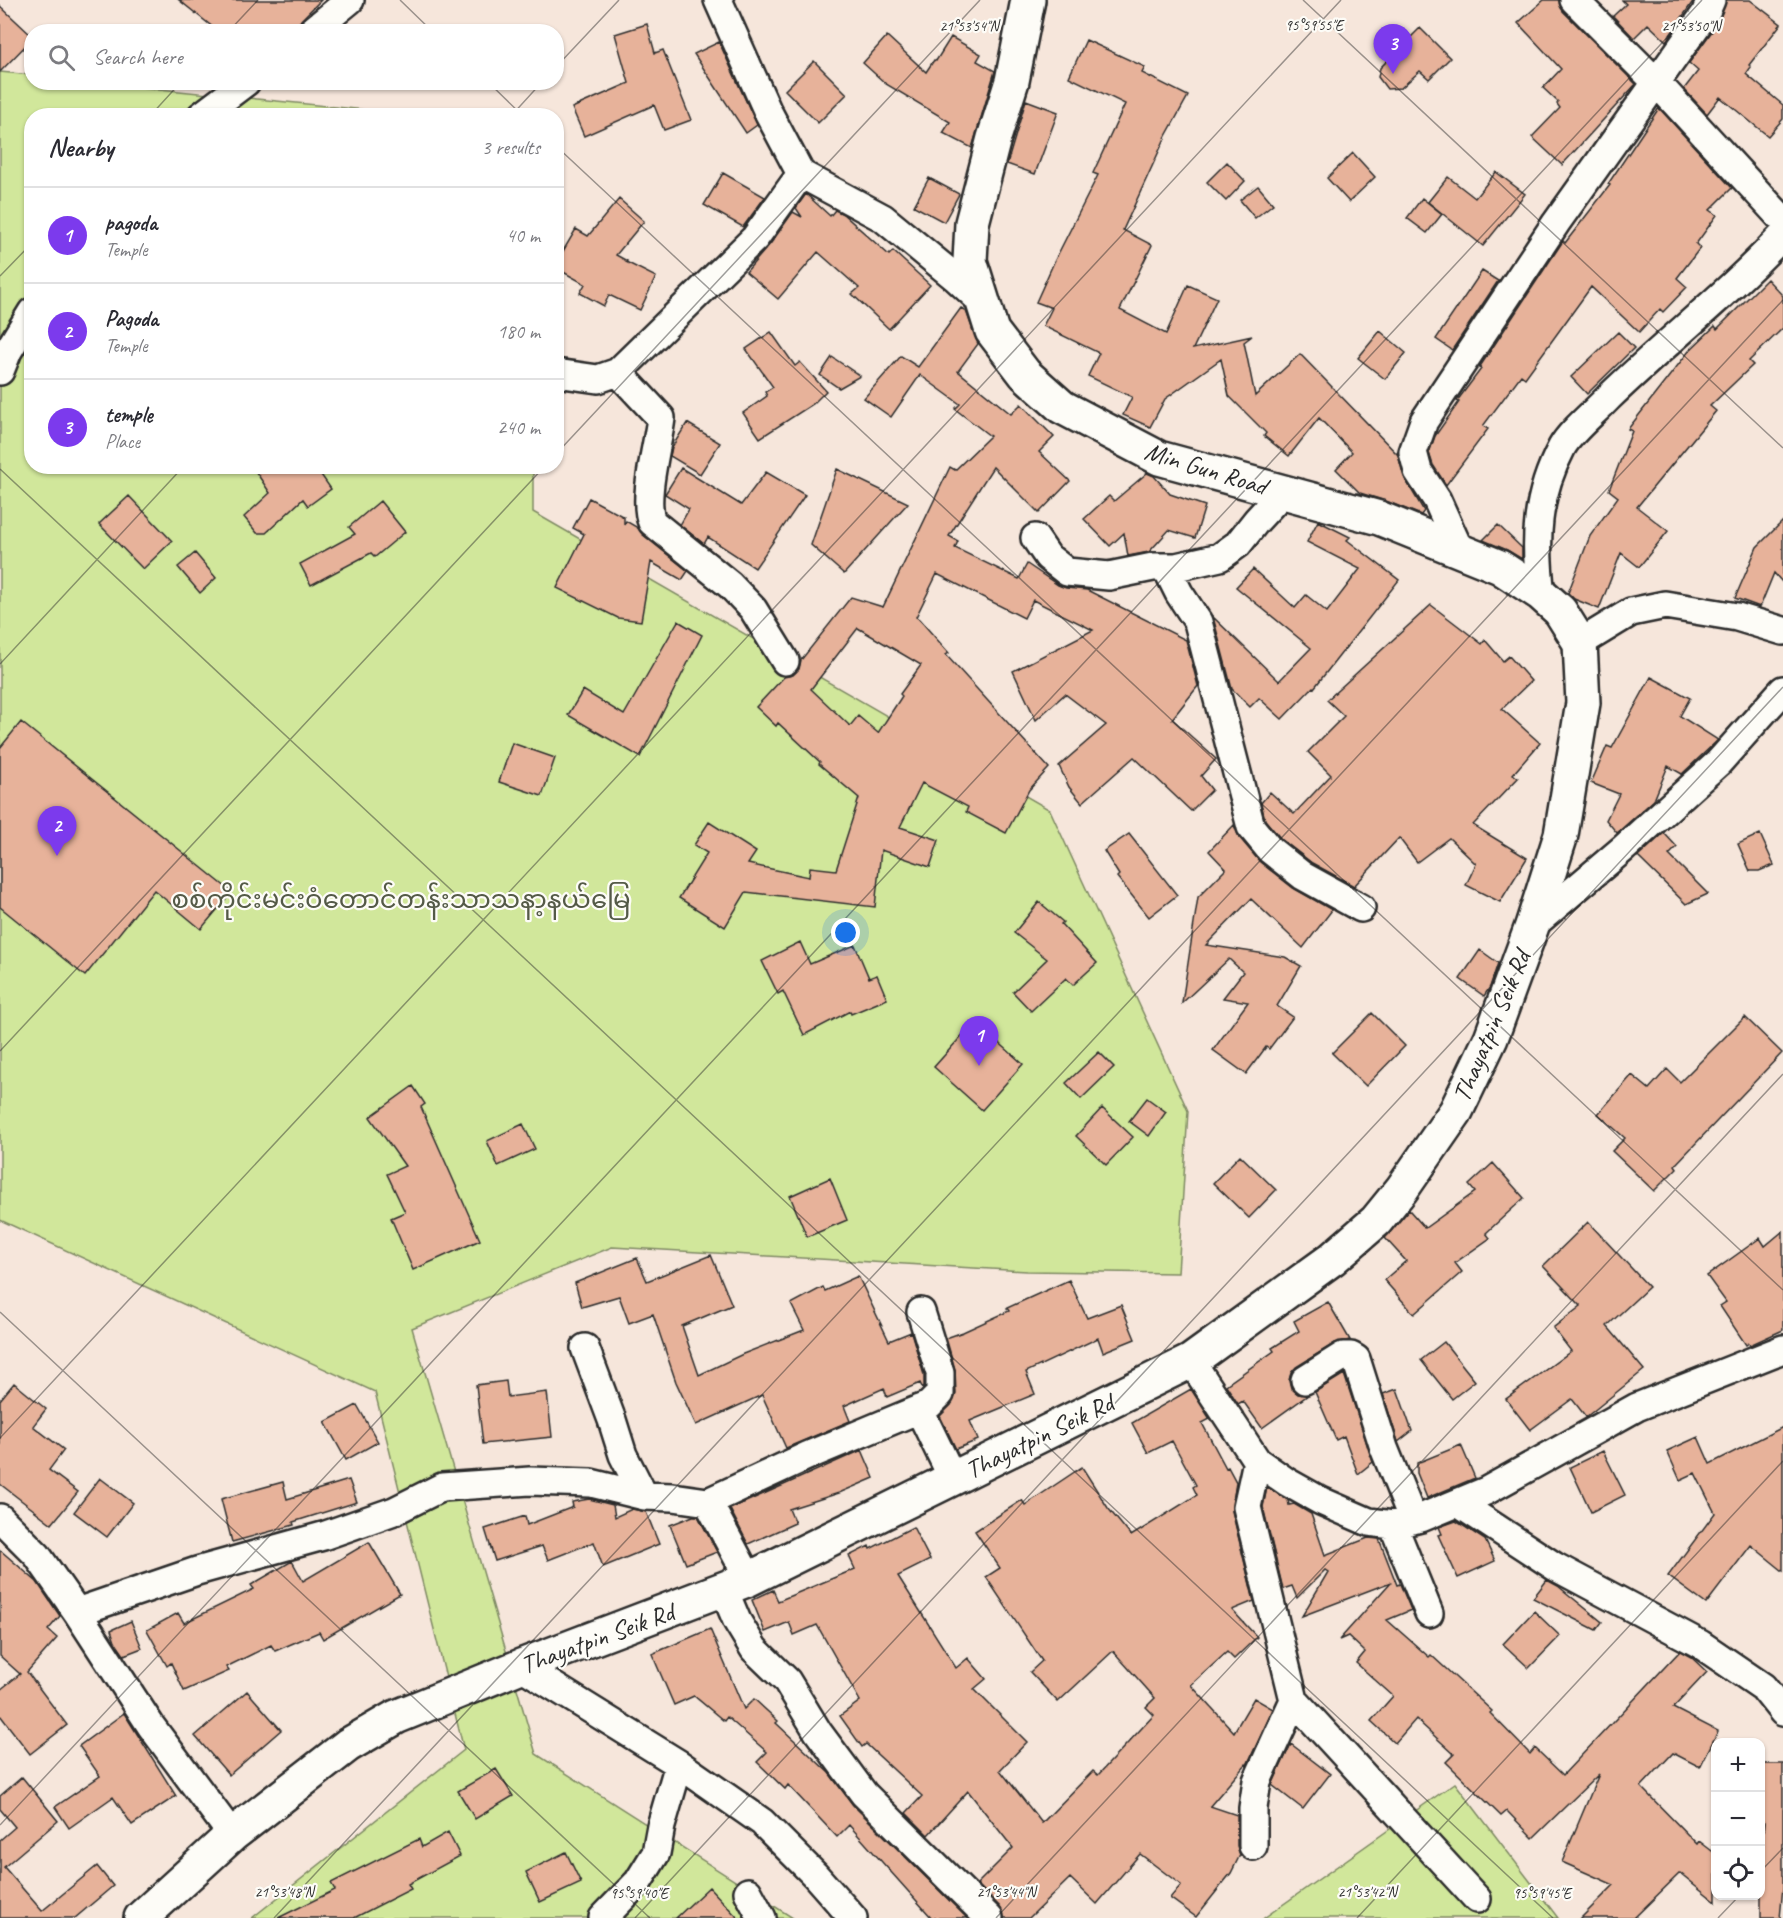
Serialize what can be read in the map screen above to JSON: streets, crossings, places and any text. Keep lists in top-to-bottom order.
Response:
{
  "streets": {
    "street": ["Min Gun Road", "Thayatpin Seik Rd"]
  },
  "crossings": [
    ["Min Gun Road", "Thayatpin Seik Rd"]
  ],
  "parks": ["စစ်ကိုင်းမင်းဝံတောင်တန်းသာသနာ့နယ်မြေ"],
  "page": {
    "pins": ["3", "2", "1"],
    "search": "Search here",
    "heading": ["Nearby", "3 results"],
    "list": [
      {
        "mark": "1",
        "name": "pagoda",
        "note": "Temple",
        "value": "40 m"
      },
      {
        "mark": "2",
        "name": "Pagoda",
        "note": "Temple",
        "value": "180 m"
      },
      {
        "mark": "3",
        "name": "temple",
        "note": "Place",
        "value": "240 m"
      }
    ],
    "map_buttons": ["+", "−"]
  },
  "coordinates": [
    "95°59'55\"E",
    "21°53'54\"N",
    "21°53'50\"N",
    "21°53'48\"N",
    "21°53'44\"N",
    "21°53'42\"N",
    "95°59'40\"E",
    "95°59'45\"E"
  ]
}
